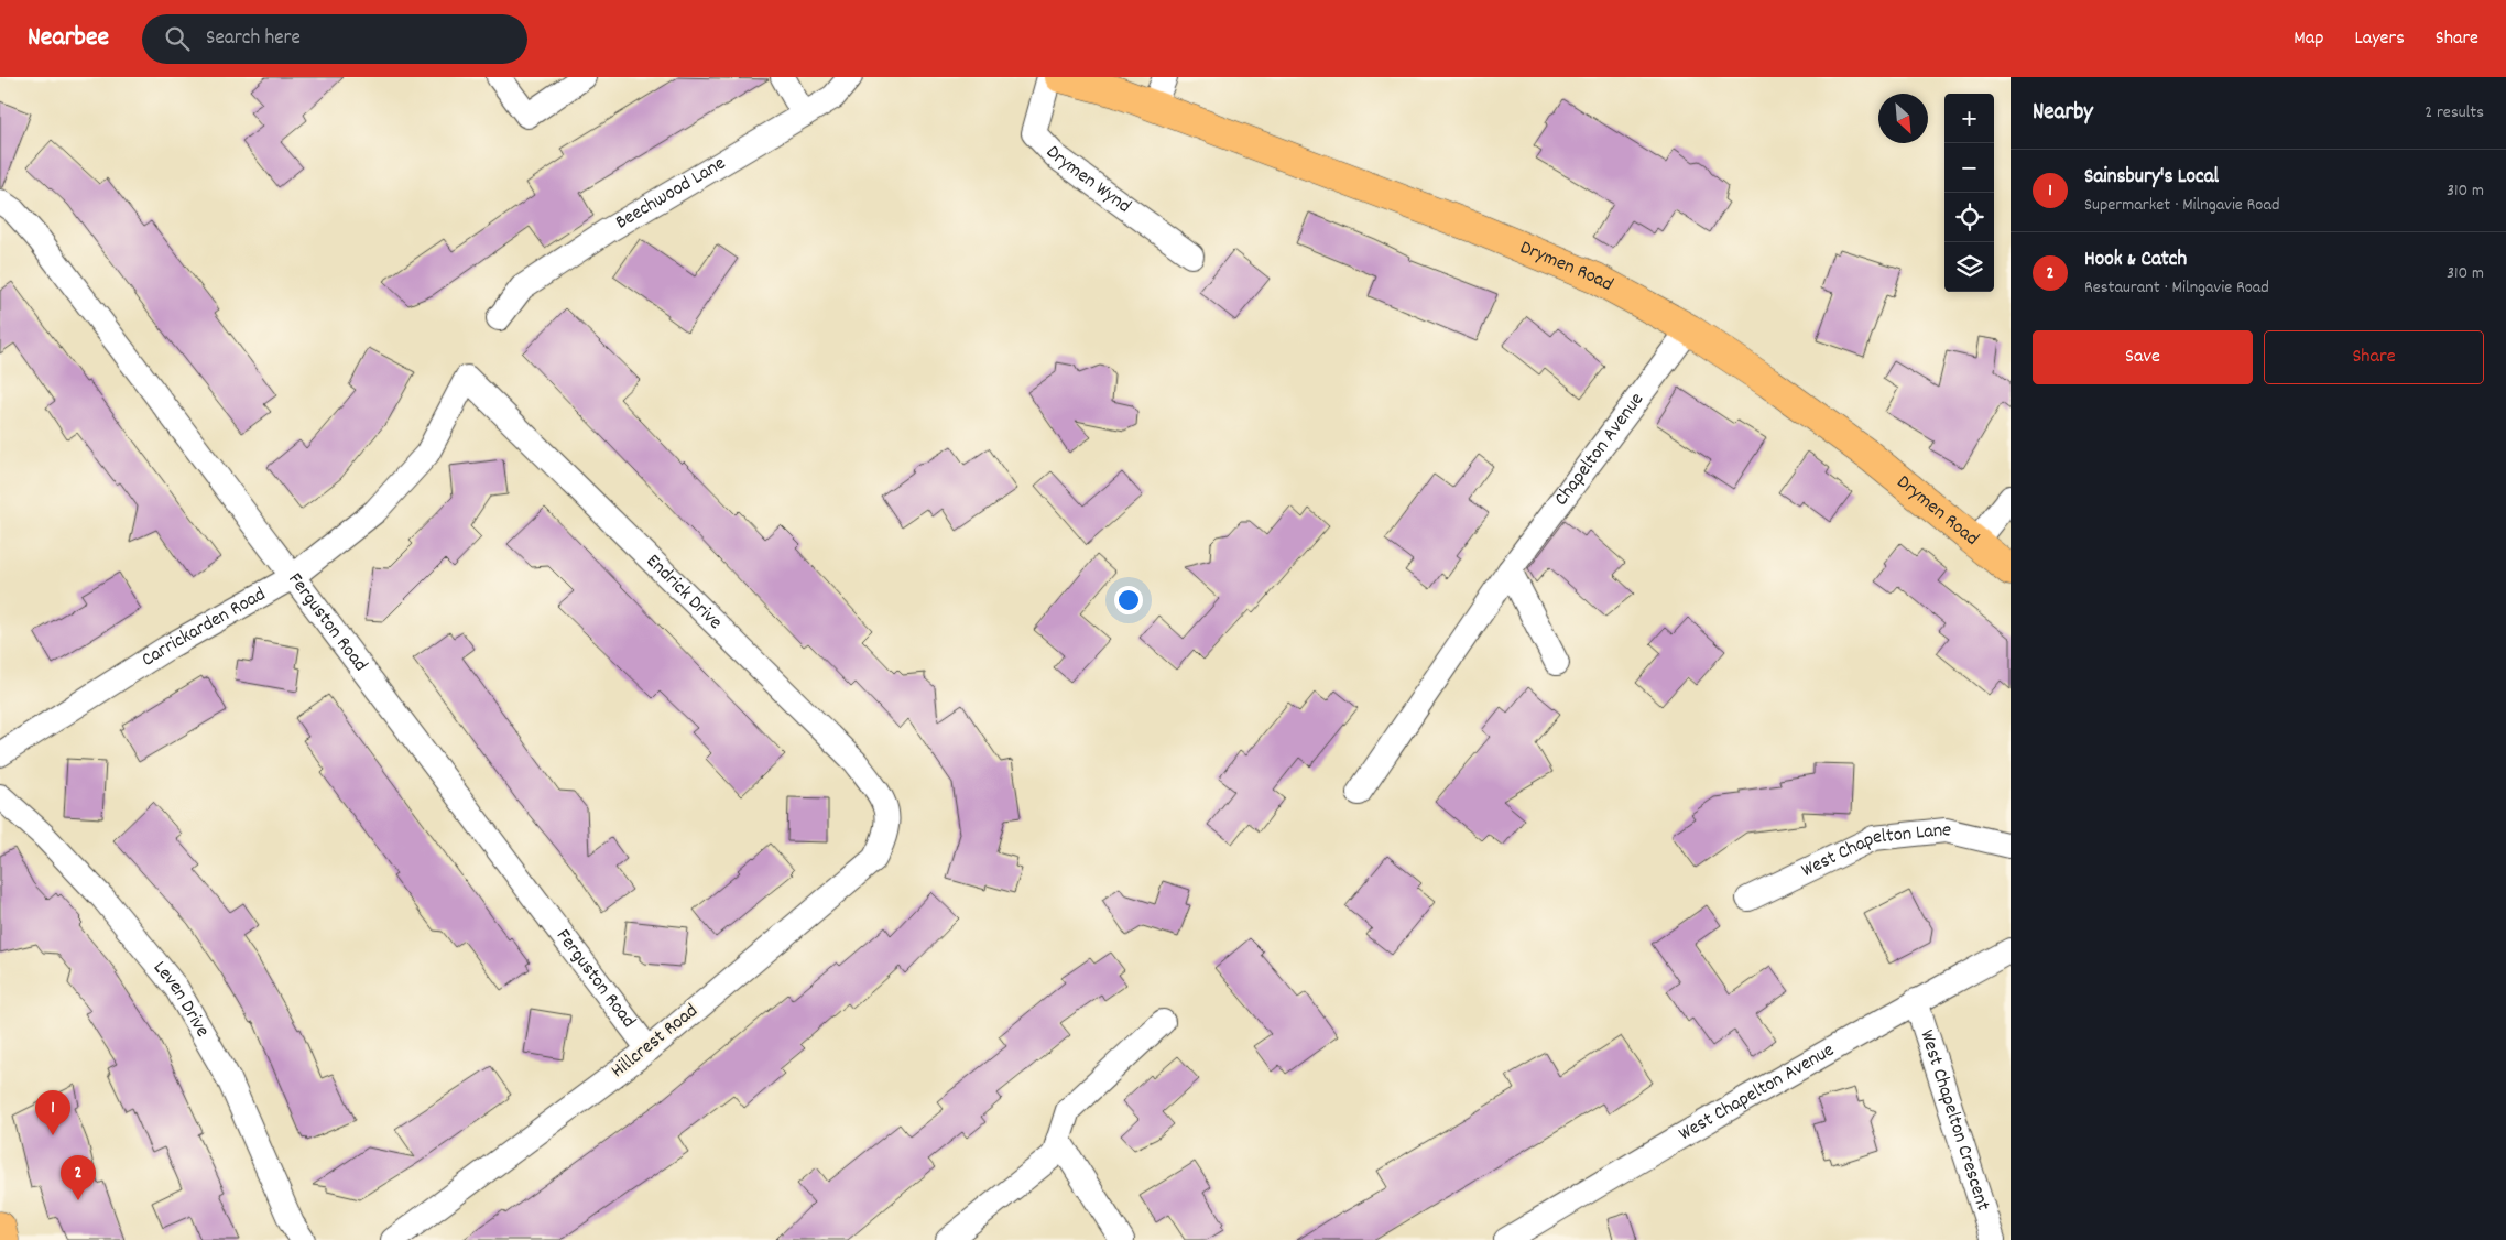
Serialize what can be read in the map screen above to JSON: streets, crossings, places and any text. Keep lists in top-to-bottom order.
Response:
{
  "streets": {
    "main road": ["Drymen Road"],
    "street": [
      "Drymen Wynd",
      "Beechwood Lane",
      "Chapelton Avenue",
      "Endrick Drive",
      "Ferguston Road",
      "Carrickarden Road",
      "West Chapelton Lane",
      "Leven Drive",
      "Hillcrest Road",
      "West Chapelton Avenue",
      "West Chapelton Crescent"
    ]
  },
  "crossings": [
    ["Drymen Road", "Chapelton Avenue"],
    ["Endrick Drive", "Carrickarden Road"],
    ["Endrick Drive", "Hillcrest Road"],
    ["Ferguston Road", "Carrickarden Road"],
    ["Ferguston Road", "Hillcrest Road"],
    ["West Chapelton Avenue", "West Chapelton Crescent"]
  ],
  "north": "bottom right",
  "page": {
    "header": "Nearbee",
    "search": "Search here",
    "nav": ["Map", "Layers", "Share"],
    "heading": ["Nearby", "2 results"],
    "map_buttons": ["+", "−"],
    "list": [
      {
        "mark": "1",
        "name": "Sainsbury's Local",
        "note": "Supermarket · Milngavie Road",
        "value": "310 m"
      },
      {
        "mark": "2",
        "name": "Hook & Catch",
        "note": "Restaurant · Milngavie Road",
        "value": "310 m"
      }
    ],
    "buttons": ["Save", "Share"],
    "pins": ["1", "2"]
  }
}
